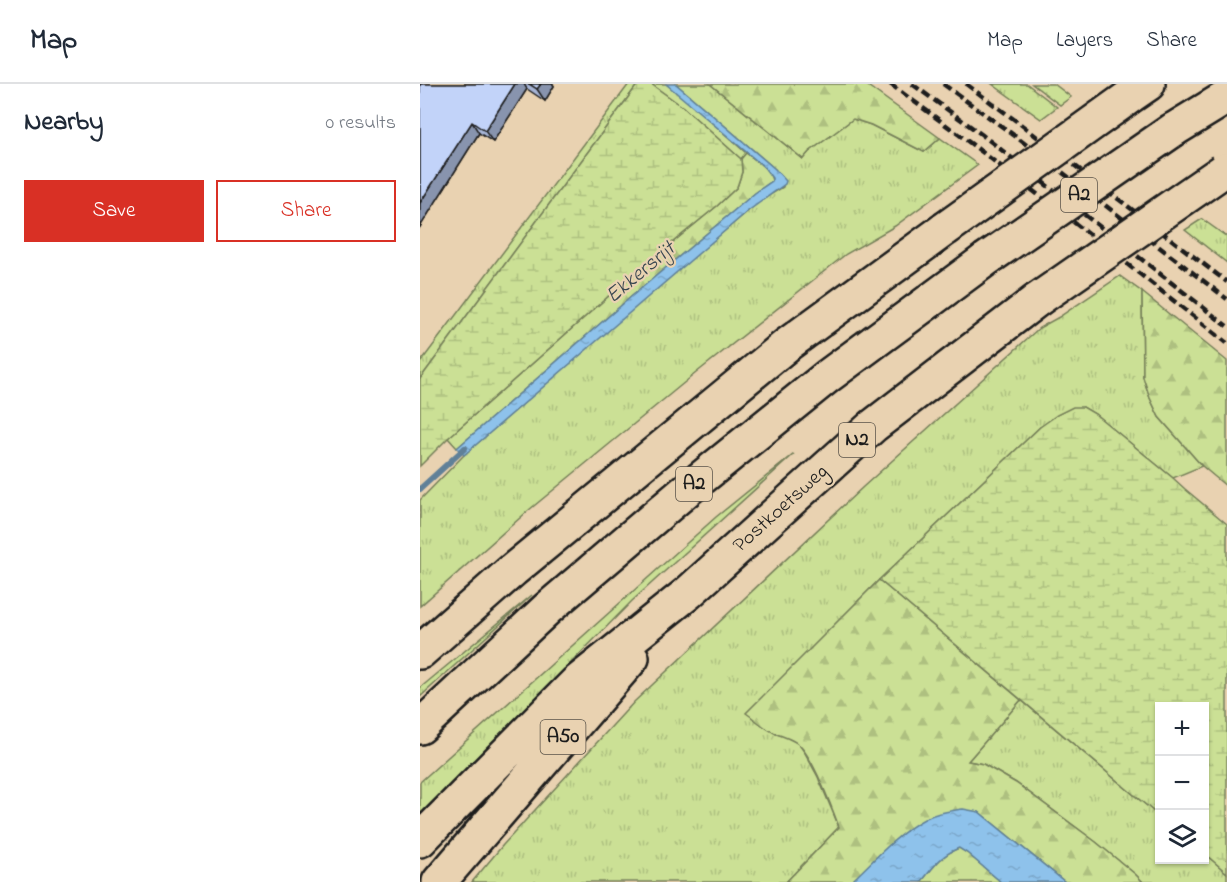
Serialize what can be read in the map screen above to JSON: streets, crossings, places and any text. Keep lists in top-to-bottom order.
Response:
{
  "streets": {
    "highway": [
      "A2",
      "N2",
      "Postkoetsweg",
      "A50"
    ]
  },
  "crossings": [
    ["Postkoetsweg", "A50"]
  ],
  "water": ["Ekkersrijt"],
  "page": {
    "header": "Map",
    "nav": ["Map", "Layers", "Share"],
    "heading": ["Nearby", "0 results"],
    "buttons": ["Save", "Share"],
    "map_buttons": ["+", "−"]
  }
}
